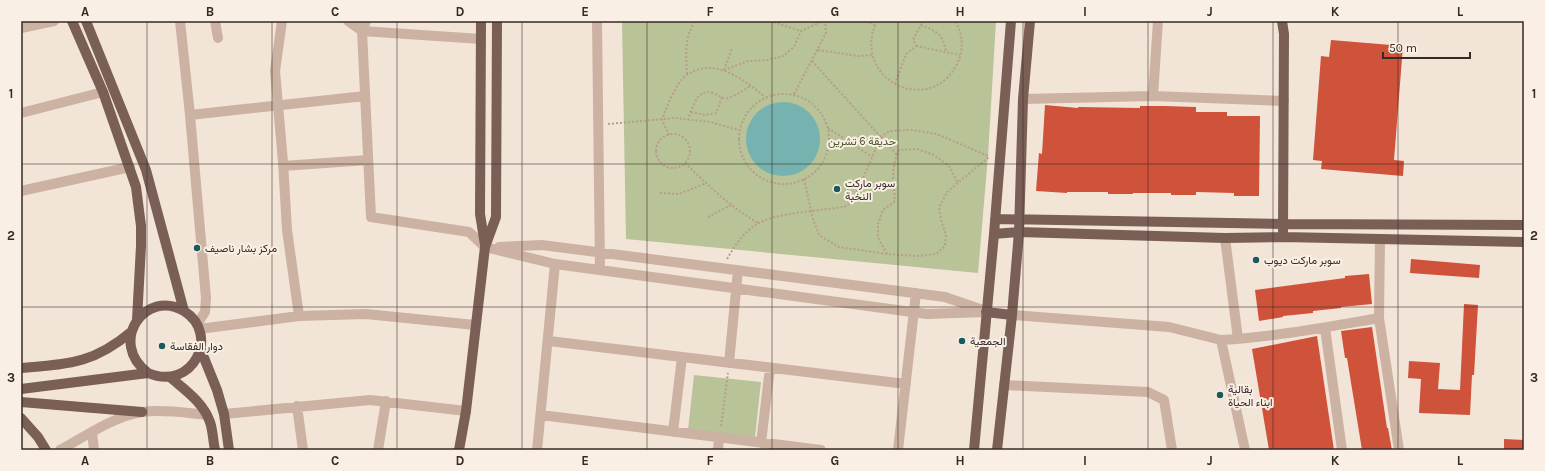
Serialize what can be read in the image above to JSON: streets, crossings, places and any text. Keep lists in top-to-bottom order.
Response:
{
  "parks": ["حديقة 6 تشرين"],
  "places": [
    "سوبر ماركت النخبة",
    "مركز بشار ناصيف",
    "سوبر ماركت ديوب",
    "الجمعية",
    "دوار الفقاسة",
    "بقالية ابناء الحياة"
  ],
  "scale_bar": "50 m",
  "grid": {
    "columns": [
      "A",
      "B",
      "C",
      "D",
      "E",
      "F",
      "G",
      "H",
      "I",
      "J",
      "K",
      "L"
    ],
    "rows": ["1", "2", "3"]
  }
}
